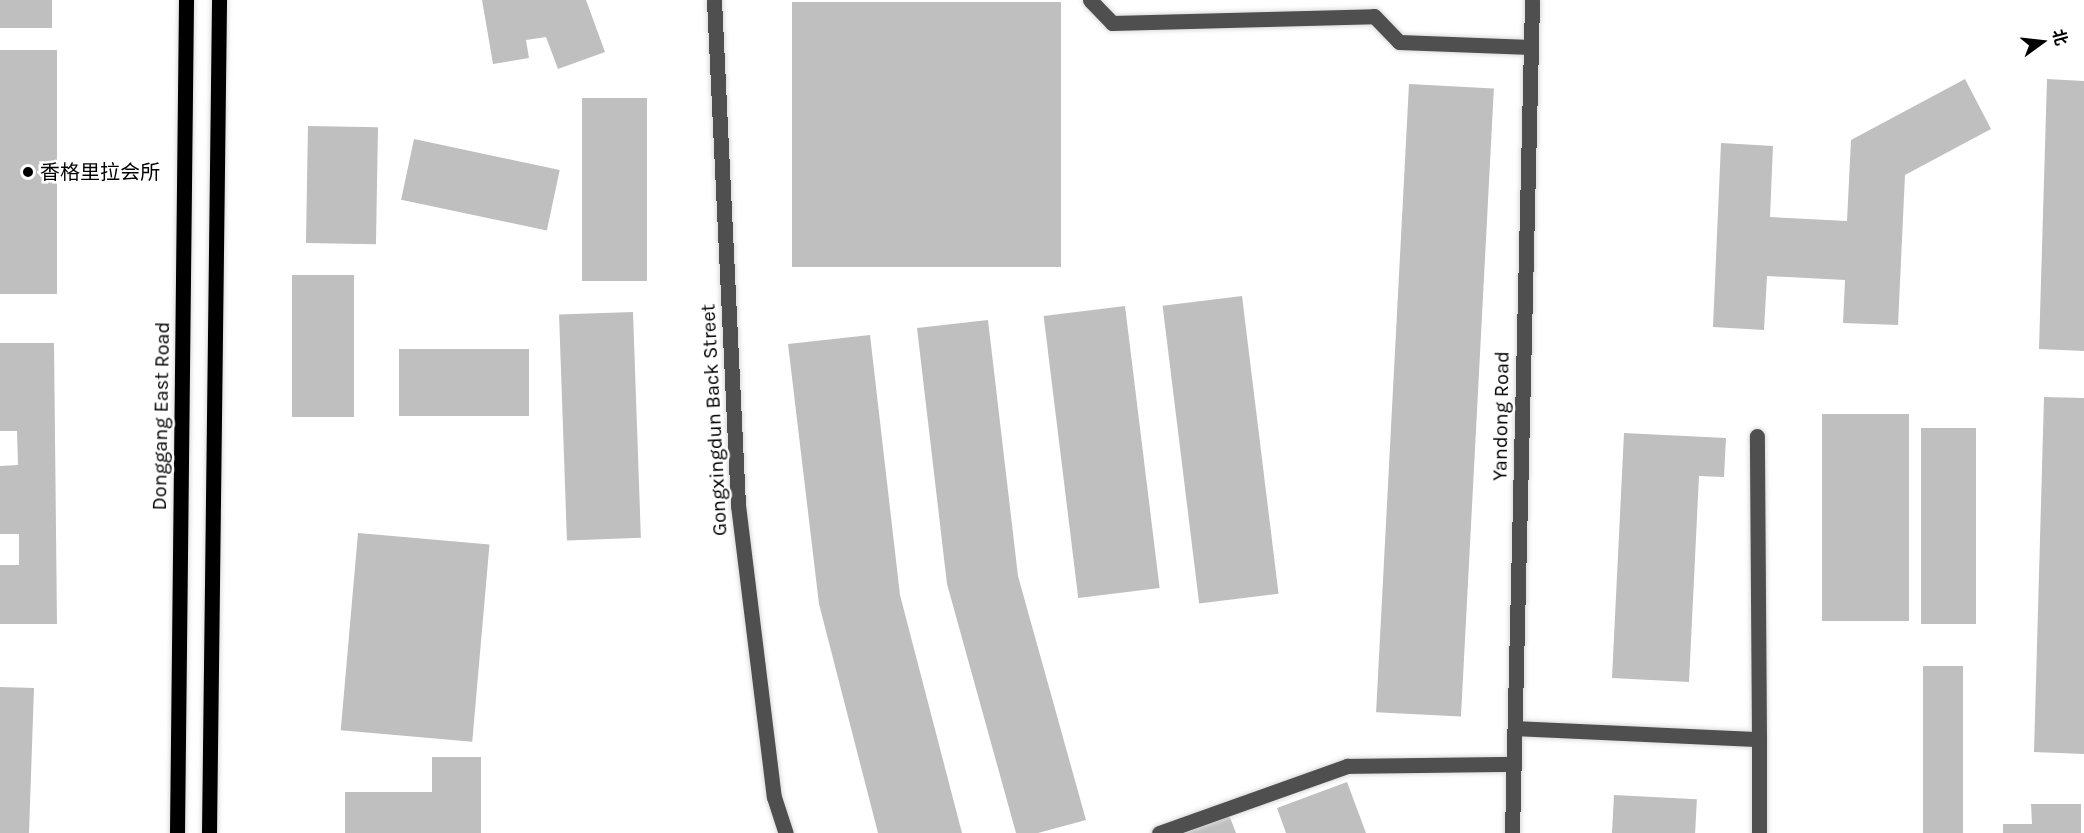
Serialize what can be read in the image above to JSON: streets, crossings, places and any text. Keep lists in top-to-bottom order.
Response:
{
  "streets": {
    "main road": ["Donggang East Road"],
    "street": ["Yandong Road", "Gongxingdun Back Street"]
  },
  "places": ["香格里拉会所"],
  "north": "right"
}
